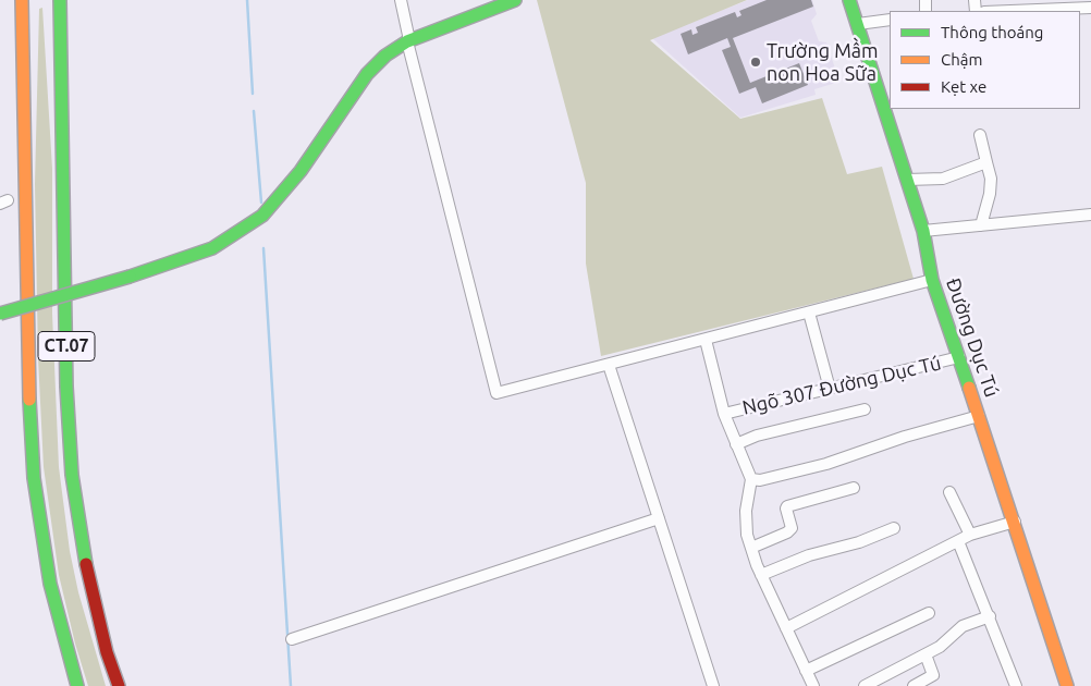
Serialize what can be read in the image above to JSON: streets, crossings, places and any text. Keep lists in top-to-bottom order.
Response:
{
  "streets": {
    "main road": ["Đường Dục Tú", "CT.07"],
    "street": ["Ngõ 307 Đường Dục Tú"]
  },
  "crossings": [
    ["Đường Dục Tú", "Ngõ 307 Đường Dục Tú"]
  ],
  "places": ["Trường Mầm non Hoa Sữa"],
  "legend": ["Thông thoáng", "Chậm", "Kẹt xe"]
}
